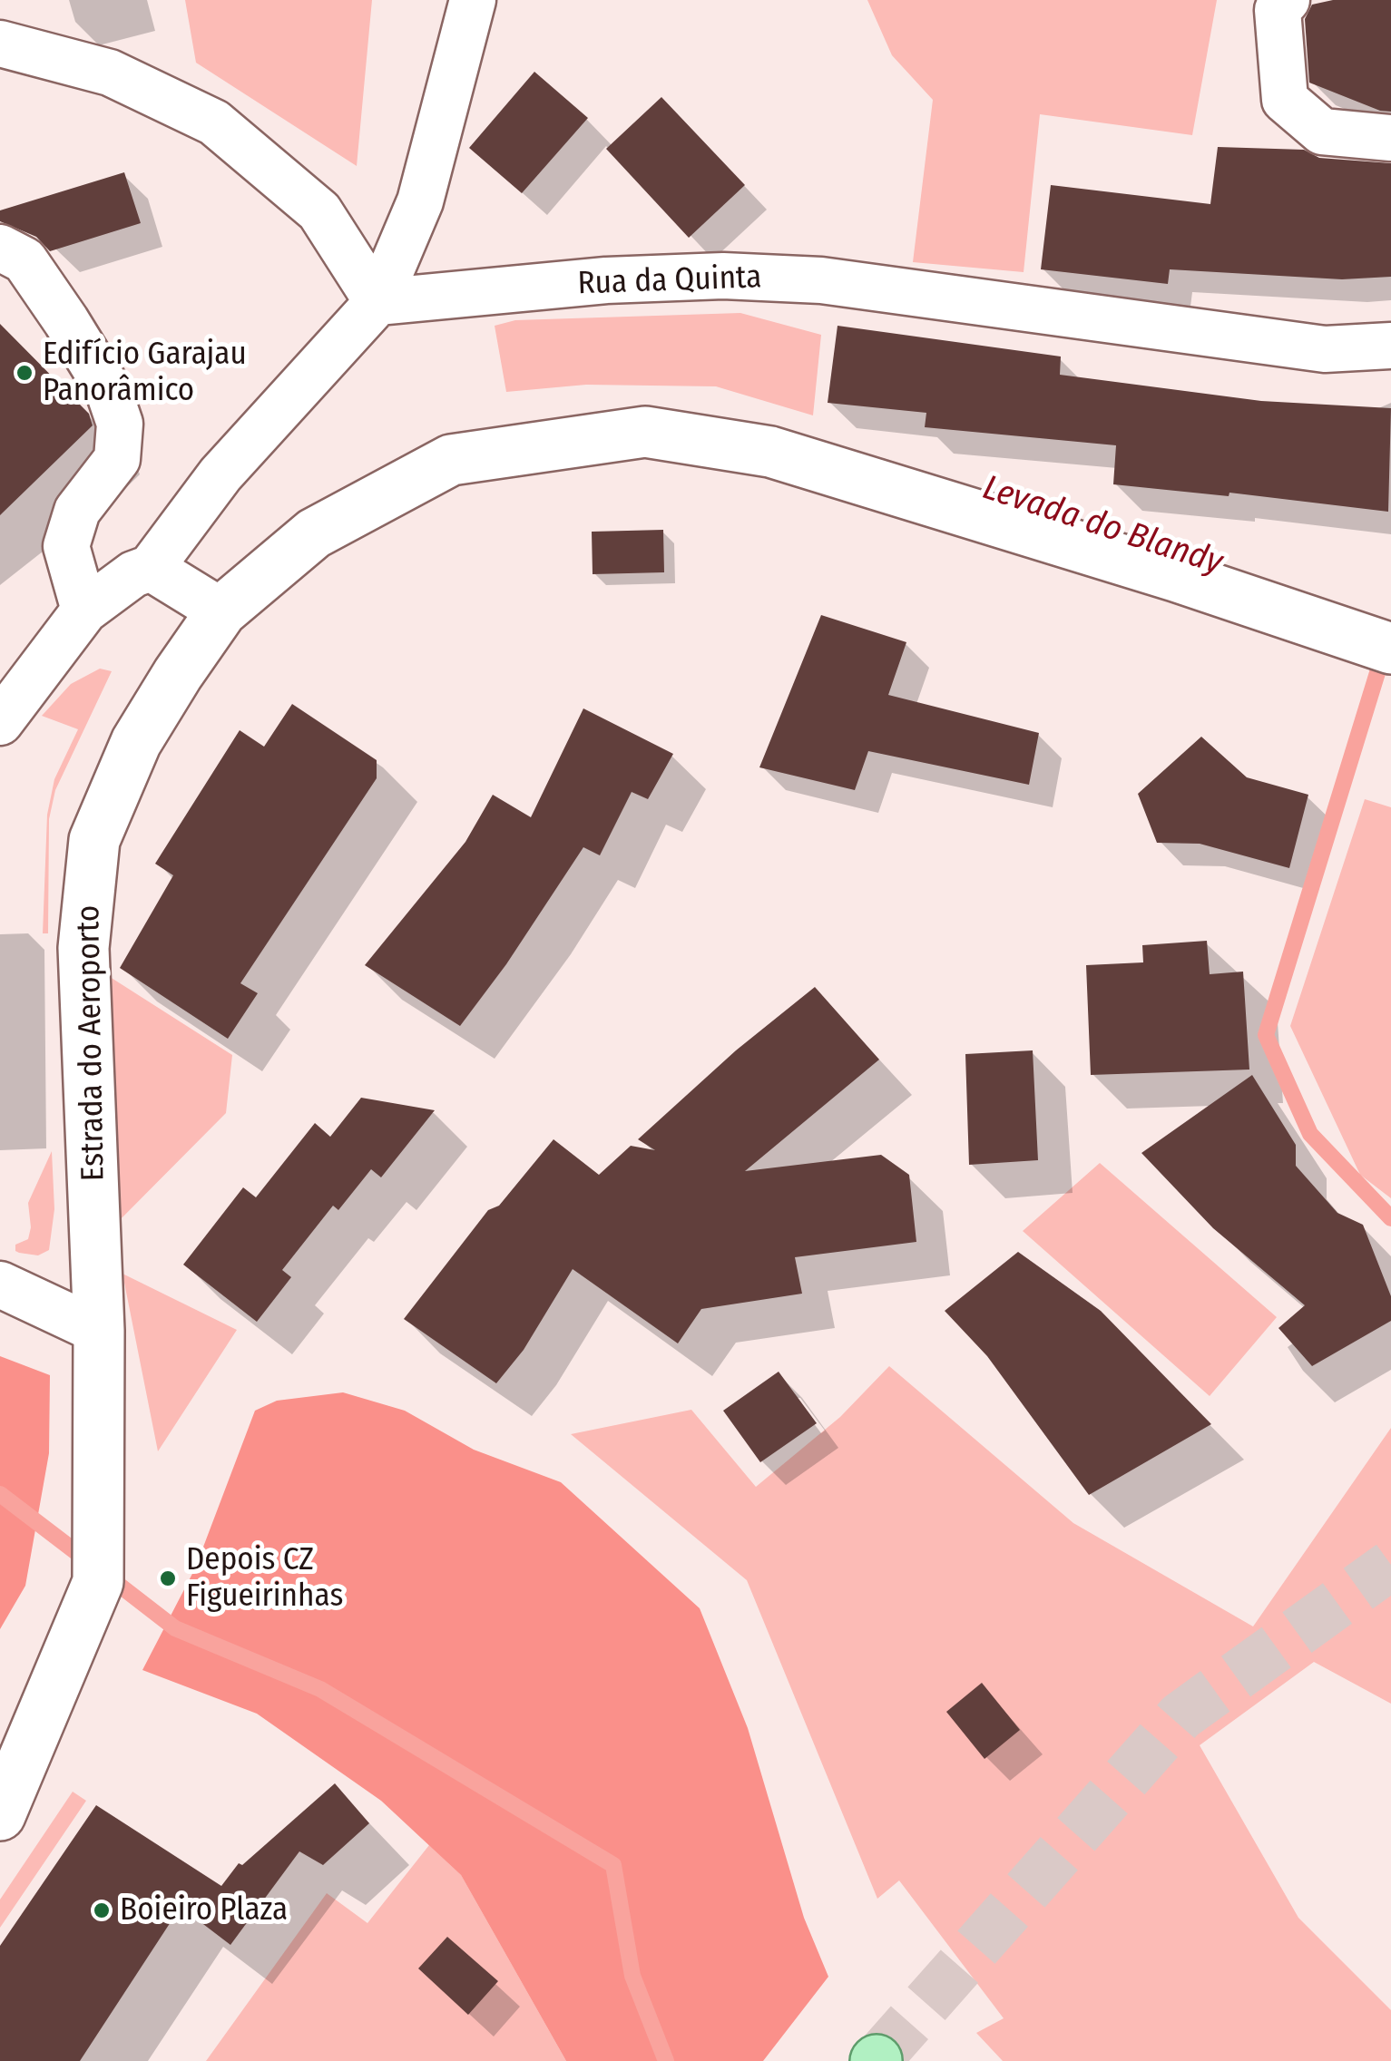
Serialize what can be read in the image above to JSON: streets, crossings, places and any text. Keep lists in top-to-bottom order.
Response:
{
  "streets": {
    "main road": ["Estrada do Aeroporto"],
    "street": ["Rua da Quinta"]
  },
  "water": ["Levada do Blandy"],
  "places": ["Edifício Garajau Panorâmico", "Depois CZ Figueirinhas", "Boieiro Plaza"]
}
